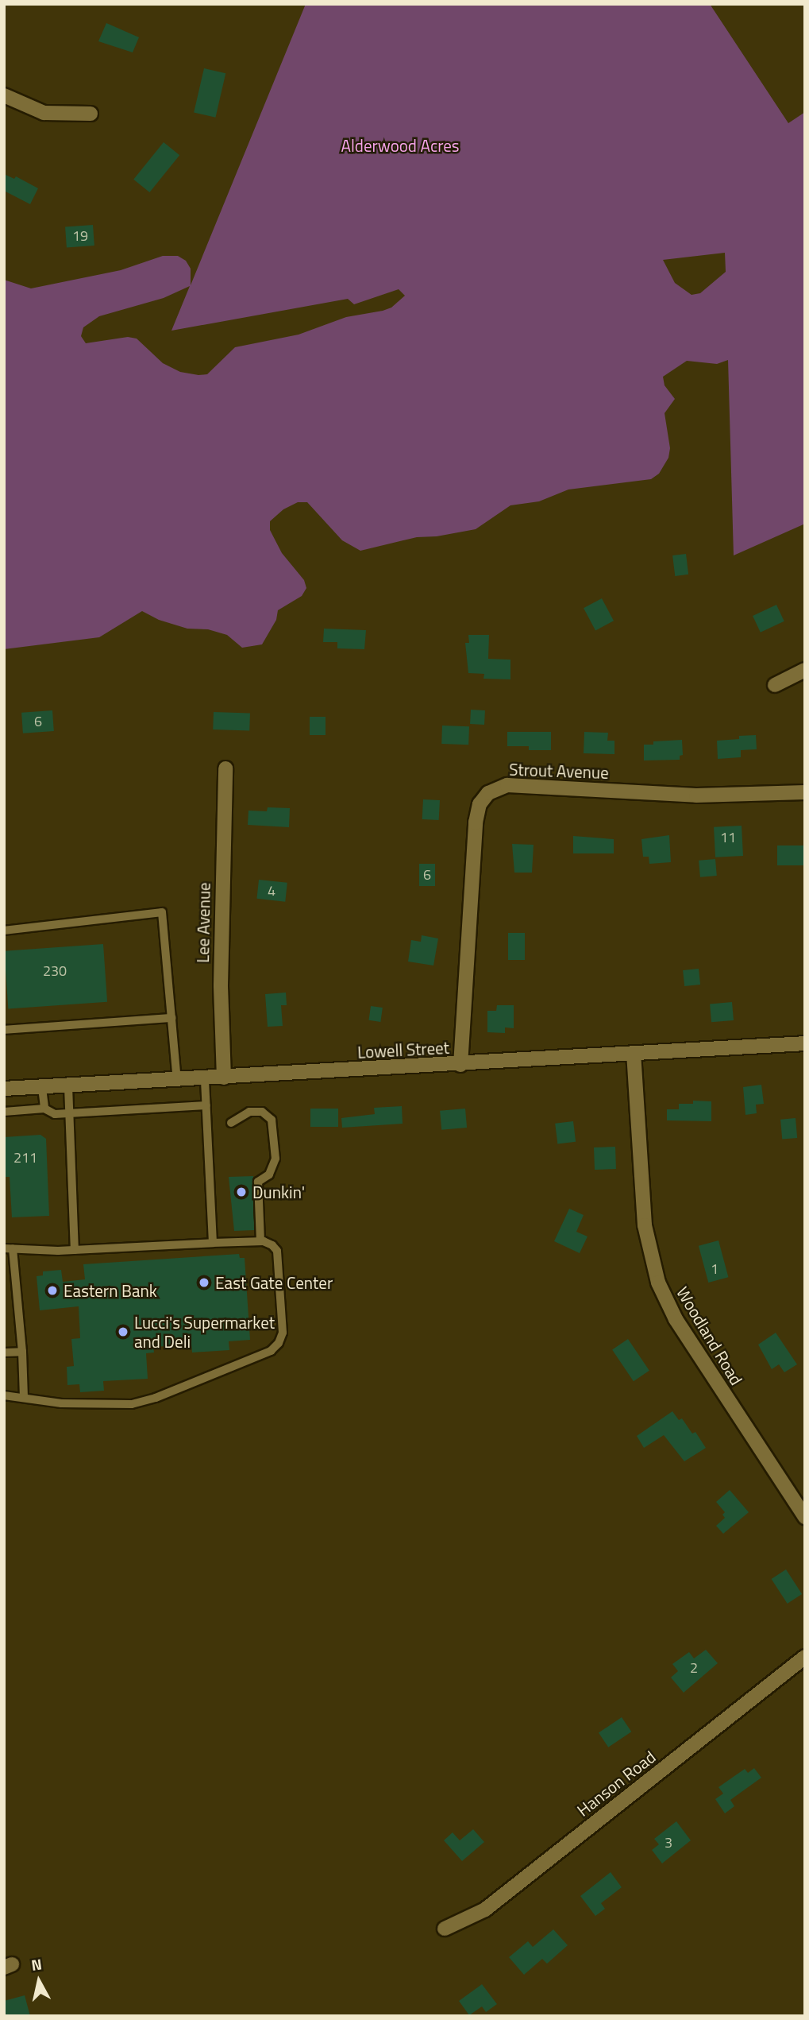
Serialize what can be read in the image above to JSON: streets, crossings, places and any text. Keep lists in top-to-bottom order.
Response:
{
  "streets": {
    "street": [
      "Strout Avenue",
      "Lee Avenue",
      "Lowell Street",
      "Woodland Road",
      "Hanson Road"
    ]
  },
  "crossings": [
    ["Strout Avenue", "Lowell Street"],
    ["Lee Avenue", "Lowell Street"],
    ["Lowell Street", "Woodland Road"]
  ],
  "parks": ["Alderwood Acres"],
  "places": [
    "Dunkin'",
    "East Gate Center",
    "Eastern Bank",
    "Lucci's Supermarket and Deli"
  ],
  "house_numbers": [
    "19",
    "6",
    "11",
    "6",
    "4",
    "230",
    "211",
    "1",
    "2",
    "3"
  ],
  "north": "top"
}
